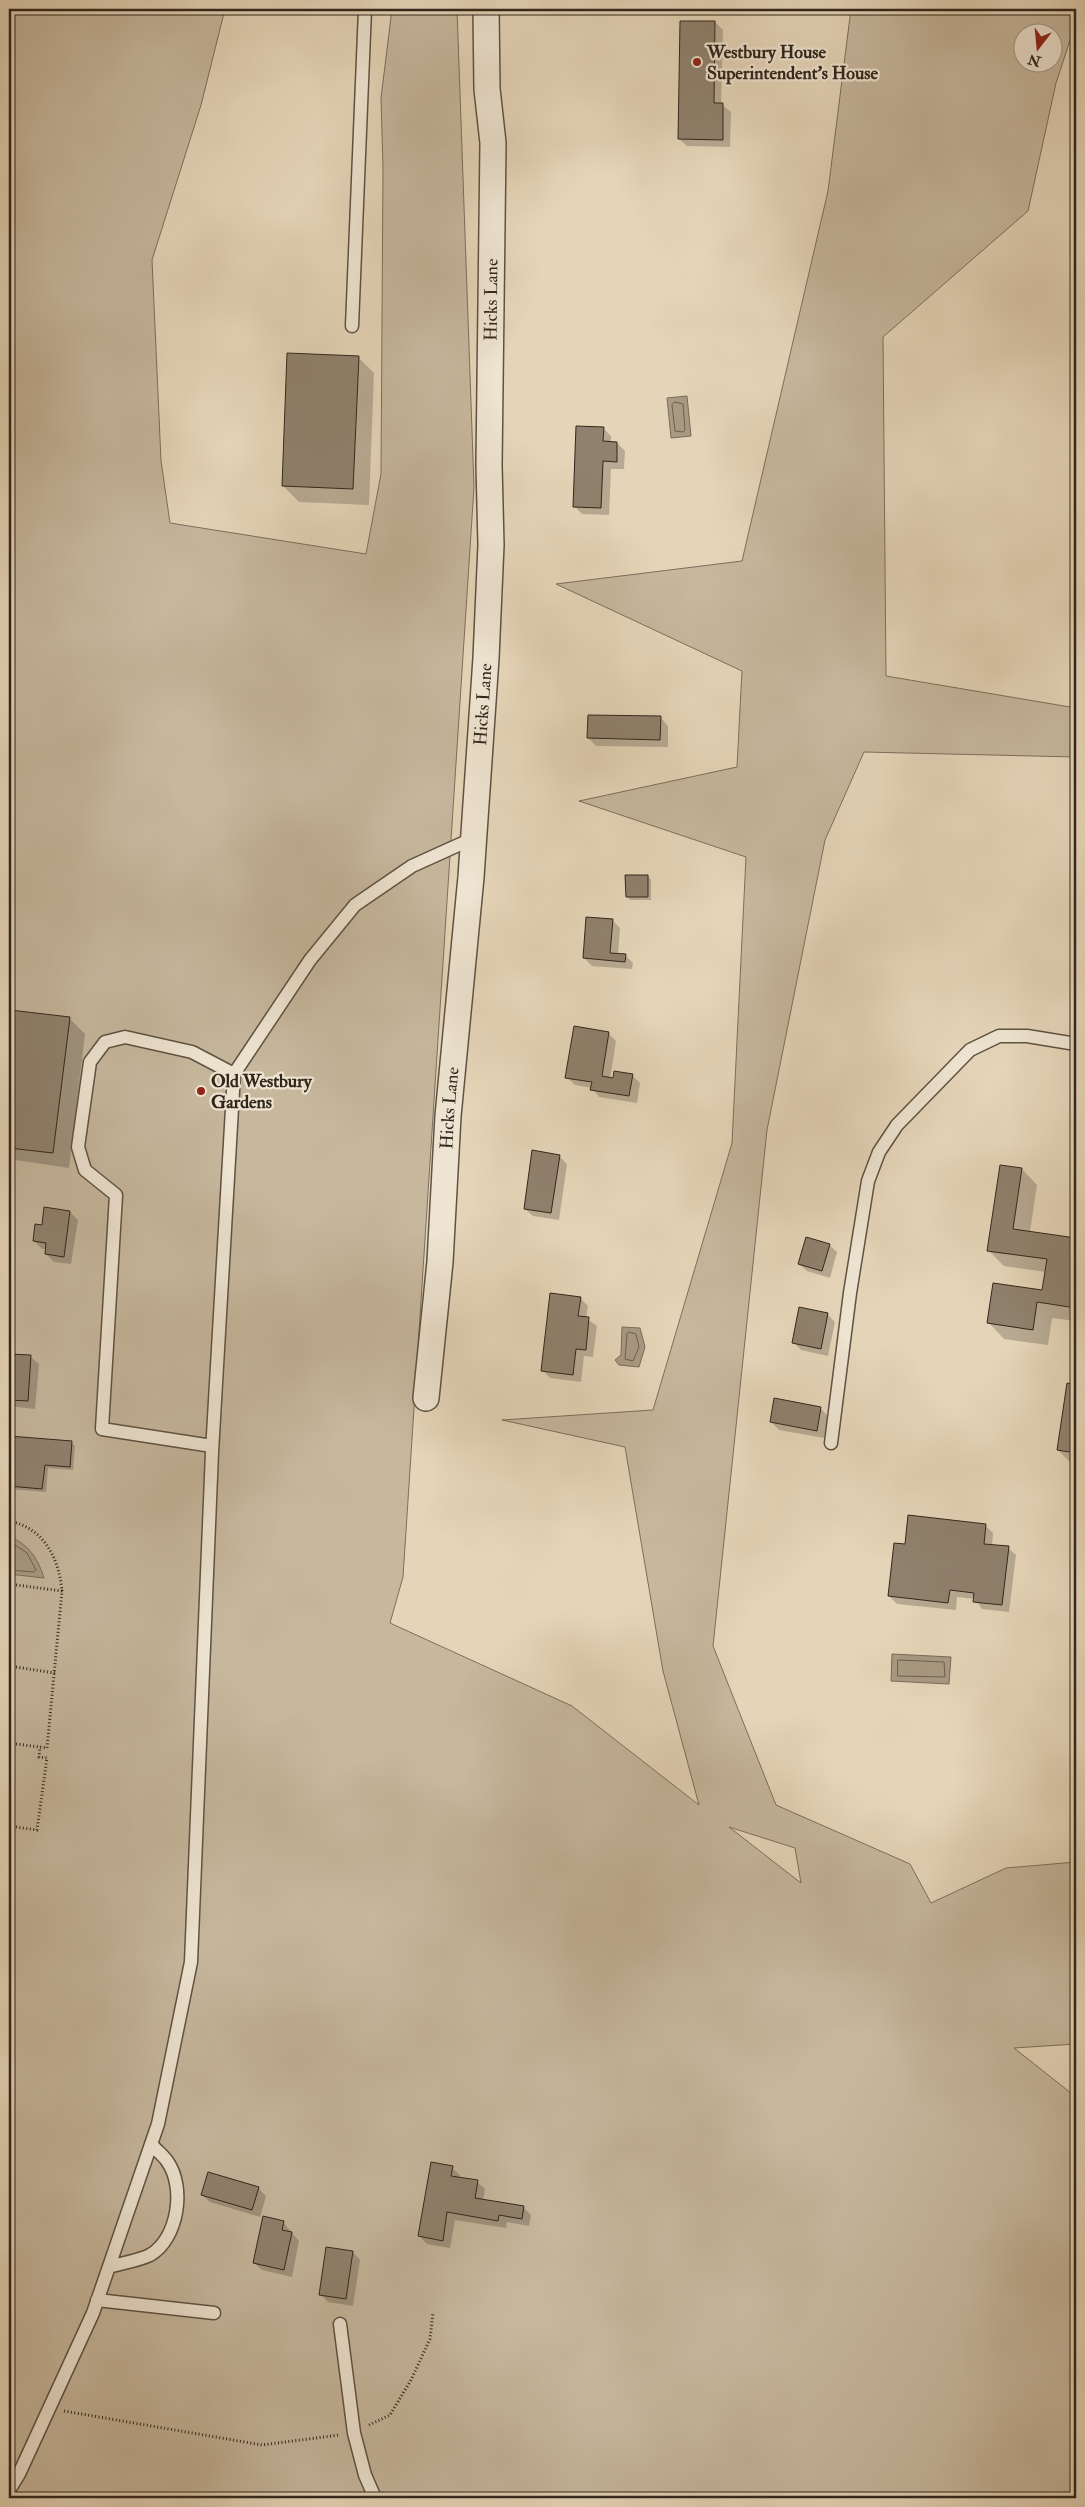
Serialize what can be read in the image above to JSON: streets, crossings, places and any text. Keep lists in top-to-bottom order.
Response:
{
  "streets": {
    "street": ["Hicks Lane"]
  },
  "places": ["Westbury House Superintendent's House", "Old Westbury Gardens"],
  "north": "bottom"
}
